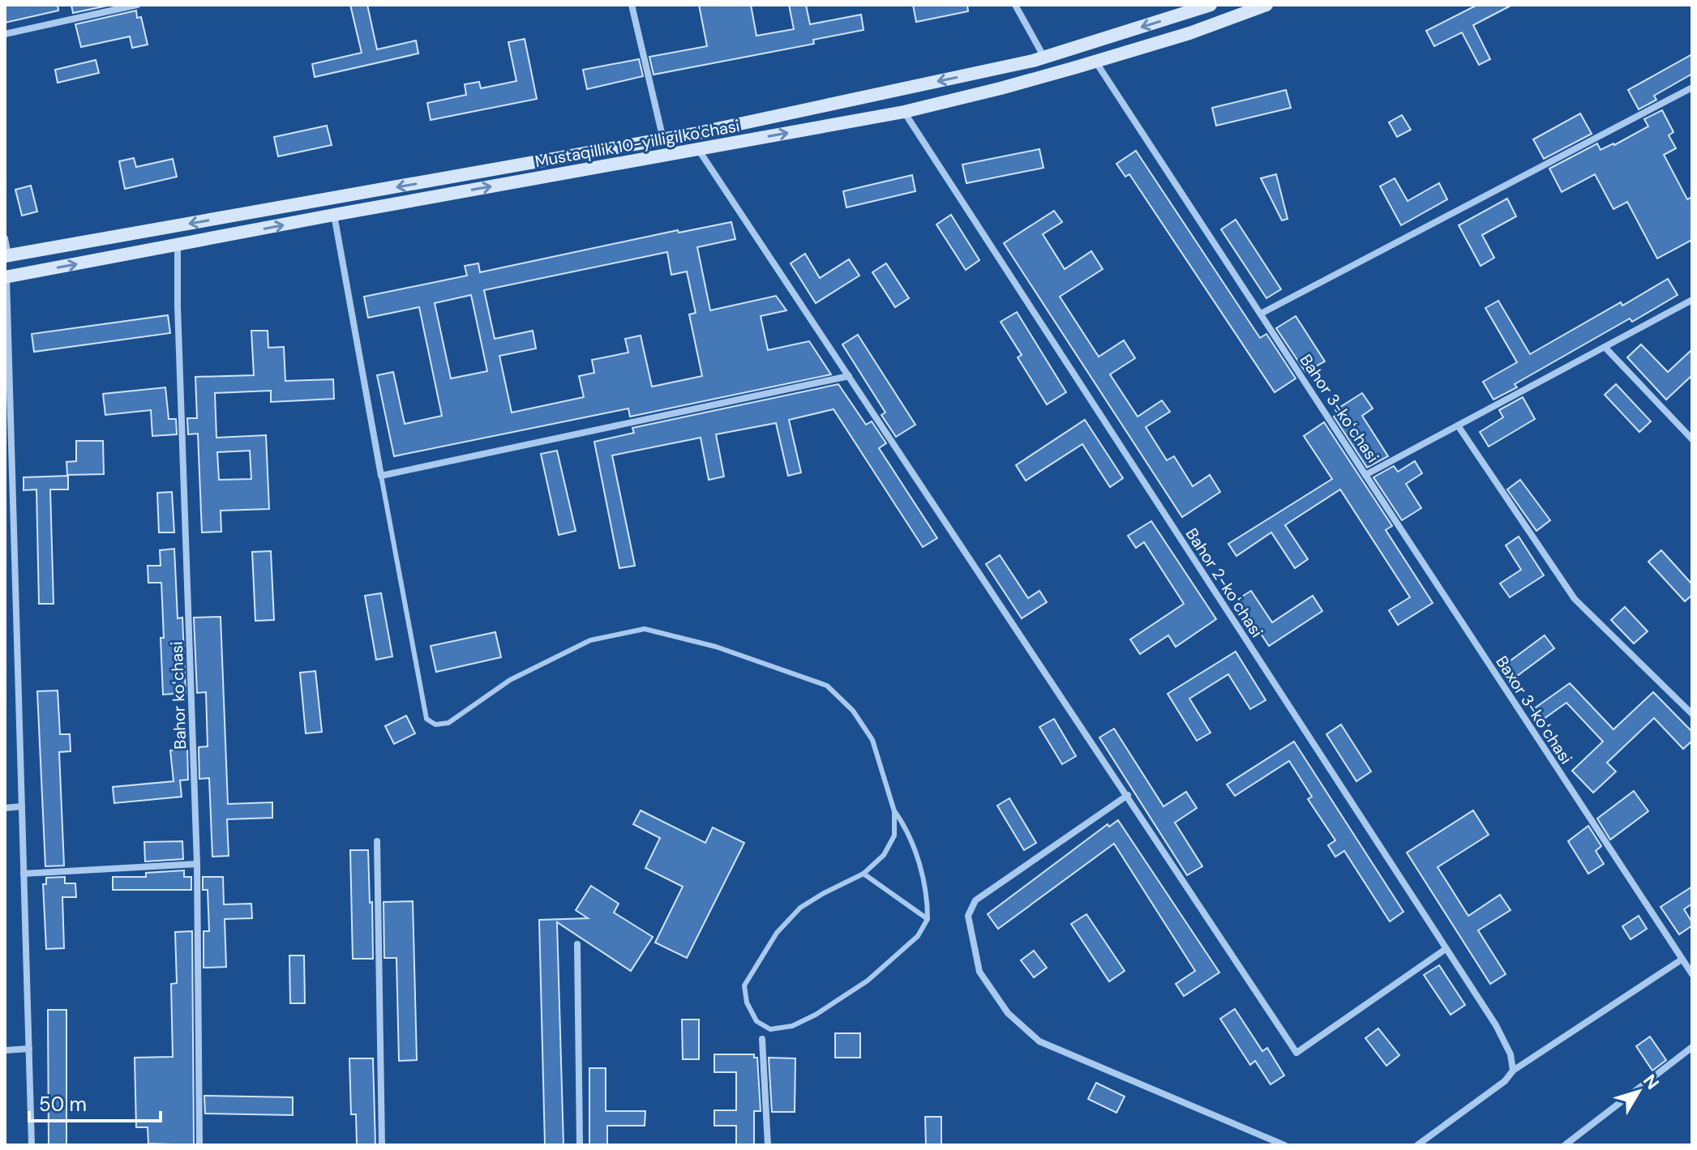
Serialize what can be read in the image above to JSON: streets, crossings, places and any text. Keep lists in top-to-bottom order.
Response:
{
  "streets": {
    "main road": ["Mustaqillik 10-yilligi ko'chasi"],
    "street": [
      "Bahor 3-koʻchasi",
      "Bahor 2-koʻchasi",
      "Bahor koʻchasi",
      "Baxor 3-koʻchasi"
    ]
  },
  "crossings": [
    ["Mustaqillik 10-yilligi ko'chasi", "Bahor 3-koʻchasi"],
    ["Mustaqillik 10-yilligi ko'chasi", "Bahor 2-koʻchasi"],
    ["Mustaqillik 10-yilligi ko'chasi", "Bahor koʻchasi"],
    ["Bahor 3-koʻchasi", "Baxor 3-koʻchasi"]
  ],
  "scale_bar": "50 m",
  "north": "top right"
}
